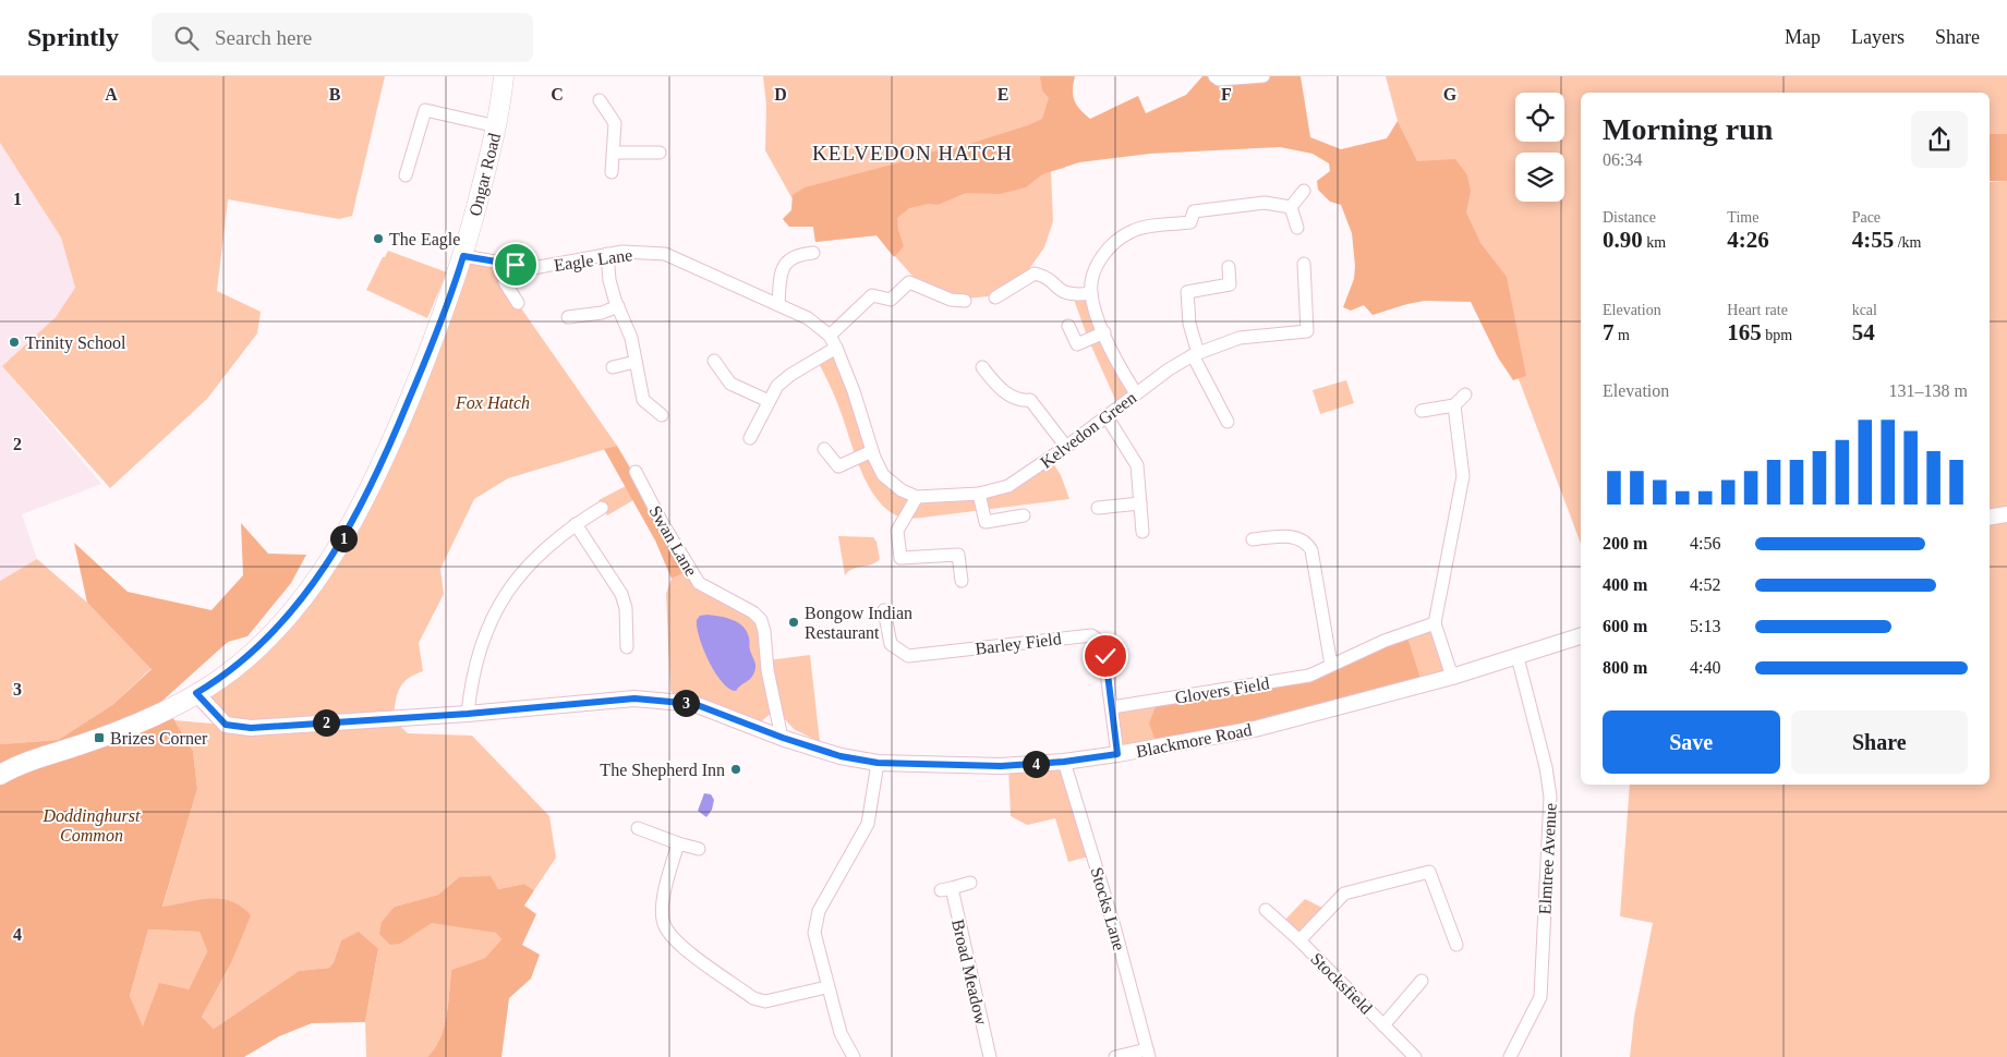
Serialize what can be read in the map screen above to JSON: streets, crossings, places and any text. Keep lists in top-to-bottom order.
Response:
{
  "streets": {
    "main road": ["Ongar Road"],
    "street": [
      "Eagle Lane",
      "Kelvedon Green",
      "Swan Lane",
      "Barley Field",
      "Glovers Field",
      "Blackmore Road",
      "Elmtree Avenue",
      "Stocks Lane",
      "Broad Meadow",
      "Stocksfield"
    ]
  },
  "crossings": [
    ["Ongar Road", "Eagle Lane"],
    ["Ongar Road", "Blackmore Road"],
    ["Swan Lane", "Blackmore Road"],
    ["Barley Field", "Glovers Field"],
    ["Barley Field", "Blackmore Road"],
    ["Blackmore Road", "Elmtree Avenue"],
    ["Blackmore Road", "Stocks Lane"]
  ],
  "districts": ["KELVEDON HATCH"],
  "parks": ["Fox Hatch", "Doddinghurst Common"],
  "places": {
    "other": [
      "The Eagle",
      "Trinity School",
      "Bongow Indian Restaurant",
      "The Shepherd Inn"
    ],
    "transit": ["Brizes Corner"]
  },
  "page": {
    "header": "Sprintly",
    "search": "Search here",
    "nav": ["Map", "Layers", "Share"],
    "heading": ["Morning run", "06:34"],
    "stats": [
      ["Distance", "0.90 km"],
      ["Time", "4:26"],
      ["Pace", "4:55 /km"],
      ["Elevation", "7 m"],
      ["Heart rate", "165 bpm"],
      ["kcal", "54"]
    ],
    "chart": ["Elevation", "131–138 m"],
    "list": [
      {
        "name": "200 m",
        "note": "4:56"
      },
      {
        "name": "400 m",
        "note": "4:52"
      },
      {
        "name": "600 m",
        "note": "5:13"
      },
      {
        "name": "800 m",
        "note": "4:40"
      }
    ],
    "pins": [
      "1",
      "3",
      "2",
      "4"
    ],
    "buttons": ["Save", "Share"]
  },
  "grid": {
    "columns": [
      "A",
      "B",
      "C",
      "D",
      "E",
      "F",
      "G"
    ],
    "rows": [
      "1",
      "2",
      "3",
      "4"
    ]
  }
}
